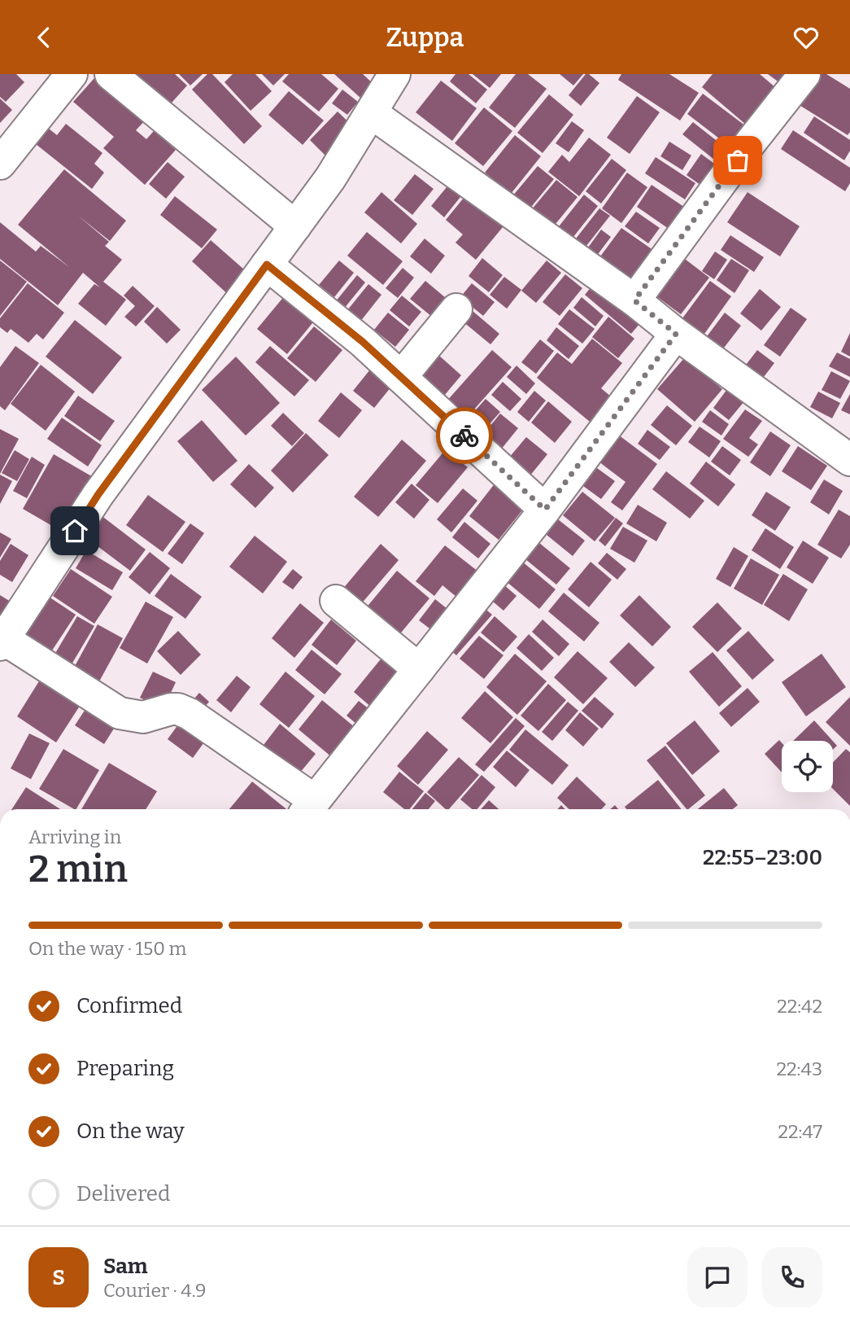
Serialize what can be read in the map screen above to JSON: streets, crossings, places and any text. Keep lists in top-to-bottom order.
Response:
{
  "page": {
    "header": "Zuppa",
    "heading": ["2 min", "Arriving in", "22:55–23:00"],
    "panel": ["Sam", "Courier · 4.9"],
    "bar": "On the way · 150 m",
    "list": [
      ["Confirmed", "22:42"],
      ["Preparing", "22:43"],
      ["On the way", "22:47"],
      "Delivered"
    ],
    "round": "S"
  }
}
